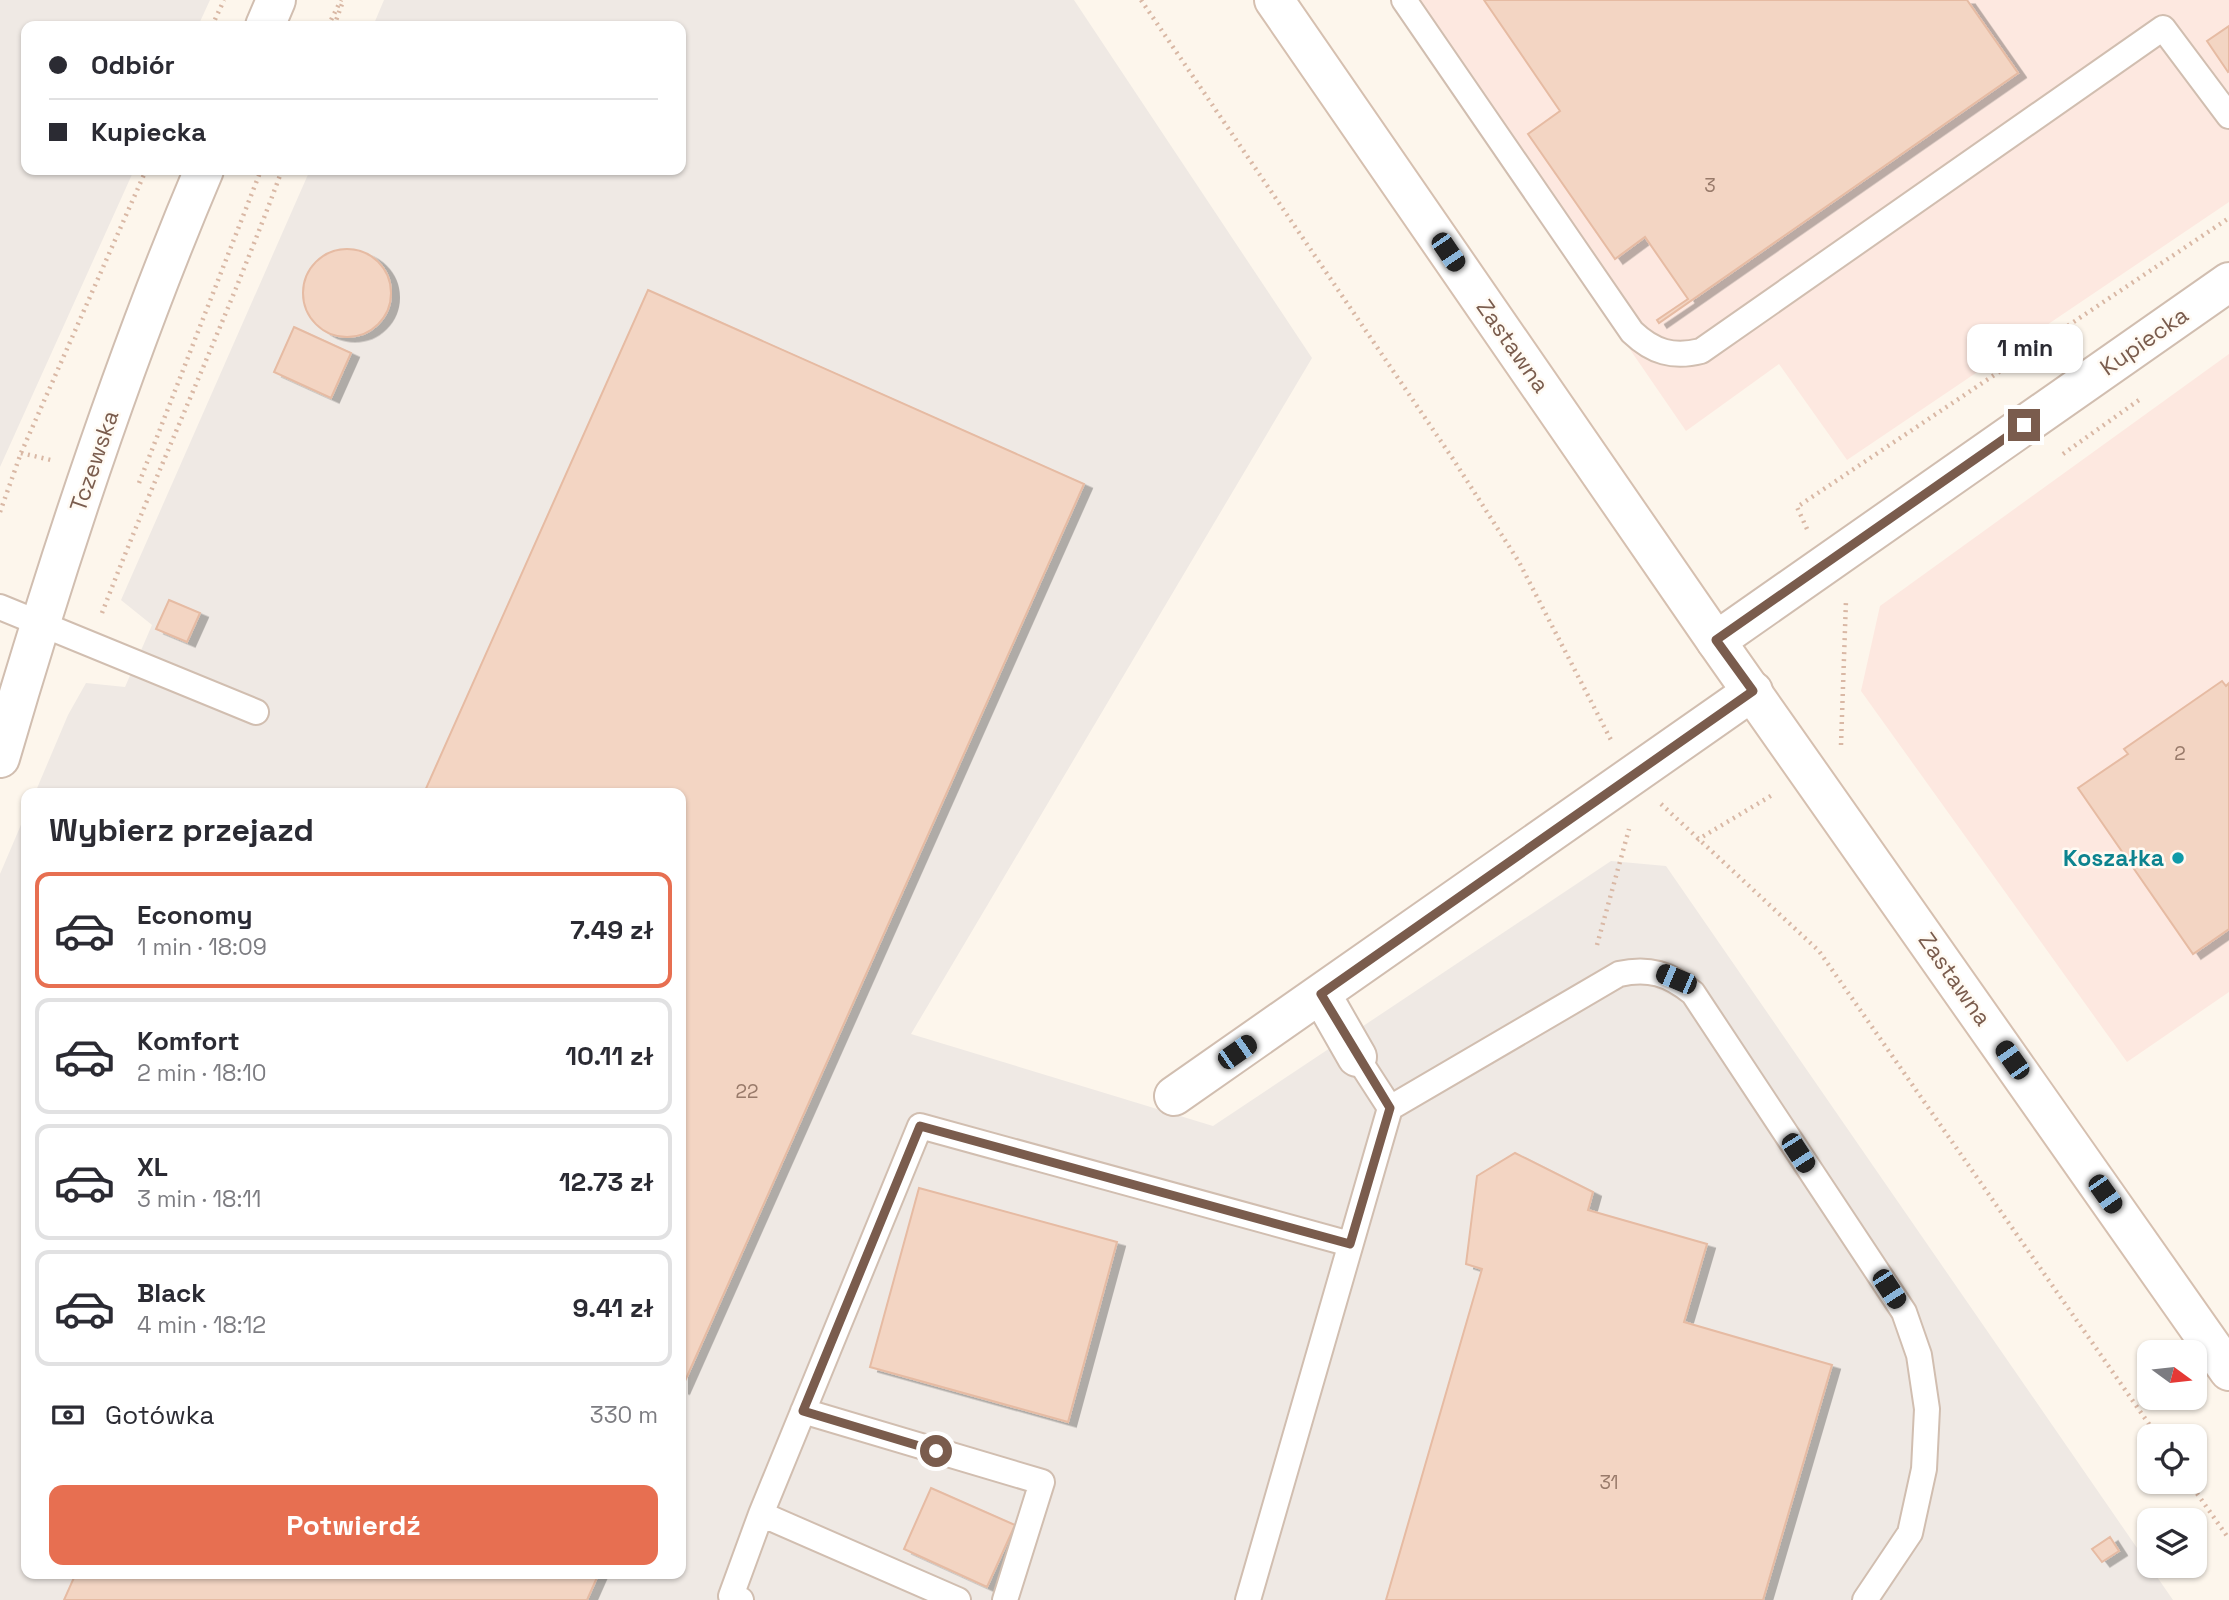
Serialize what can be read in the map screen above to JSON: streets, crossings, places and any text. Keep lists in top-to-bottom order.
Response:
{
  "streets": {
    "street": ["Kupiecka", "Zastawna", "Tczewska"]
  },
  "crossings": [
    ["Kupiecka", "Zastawna"]
  ],
  "places": ["Koszałka"],
  "house_numbers": [
    "3",
    "2",
    "22",
    "31"
  ],
  "north": "right",
  "page": {
    "banner": ["Odbiór", "Kupiecka"],
    "bubble": "1 min",
    "heading": "Wybierz przejazd",
    "list": [
      {
        "name": "Economy",
        "note": "1 min · 18:09",
        "value": "7.49 zł"
      },
      {
        "name": "Komfort",
        "note": "2 min · 18:10",
        "value": "10.11 zł"
      },
      {
        "name": "XL",
        "note": "3 min · 18:11",
        "value": "12.73 zł"
      },
      {
        "name": "Black",
        "note": "4 min · 18:12",
        "value": "9.41 zł"
      }
    ],
    "pay": ["Gotówka", "330 m"],
    "buttons": "Potwierdź"
  }
}
